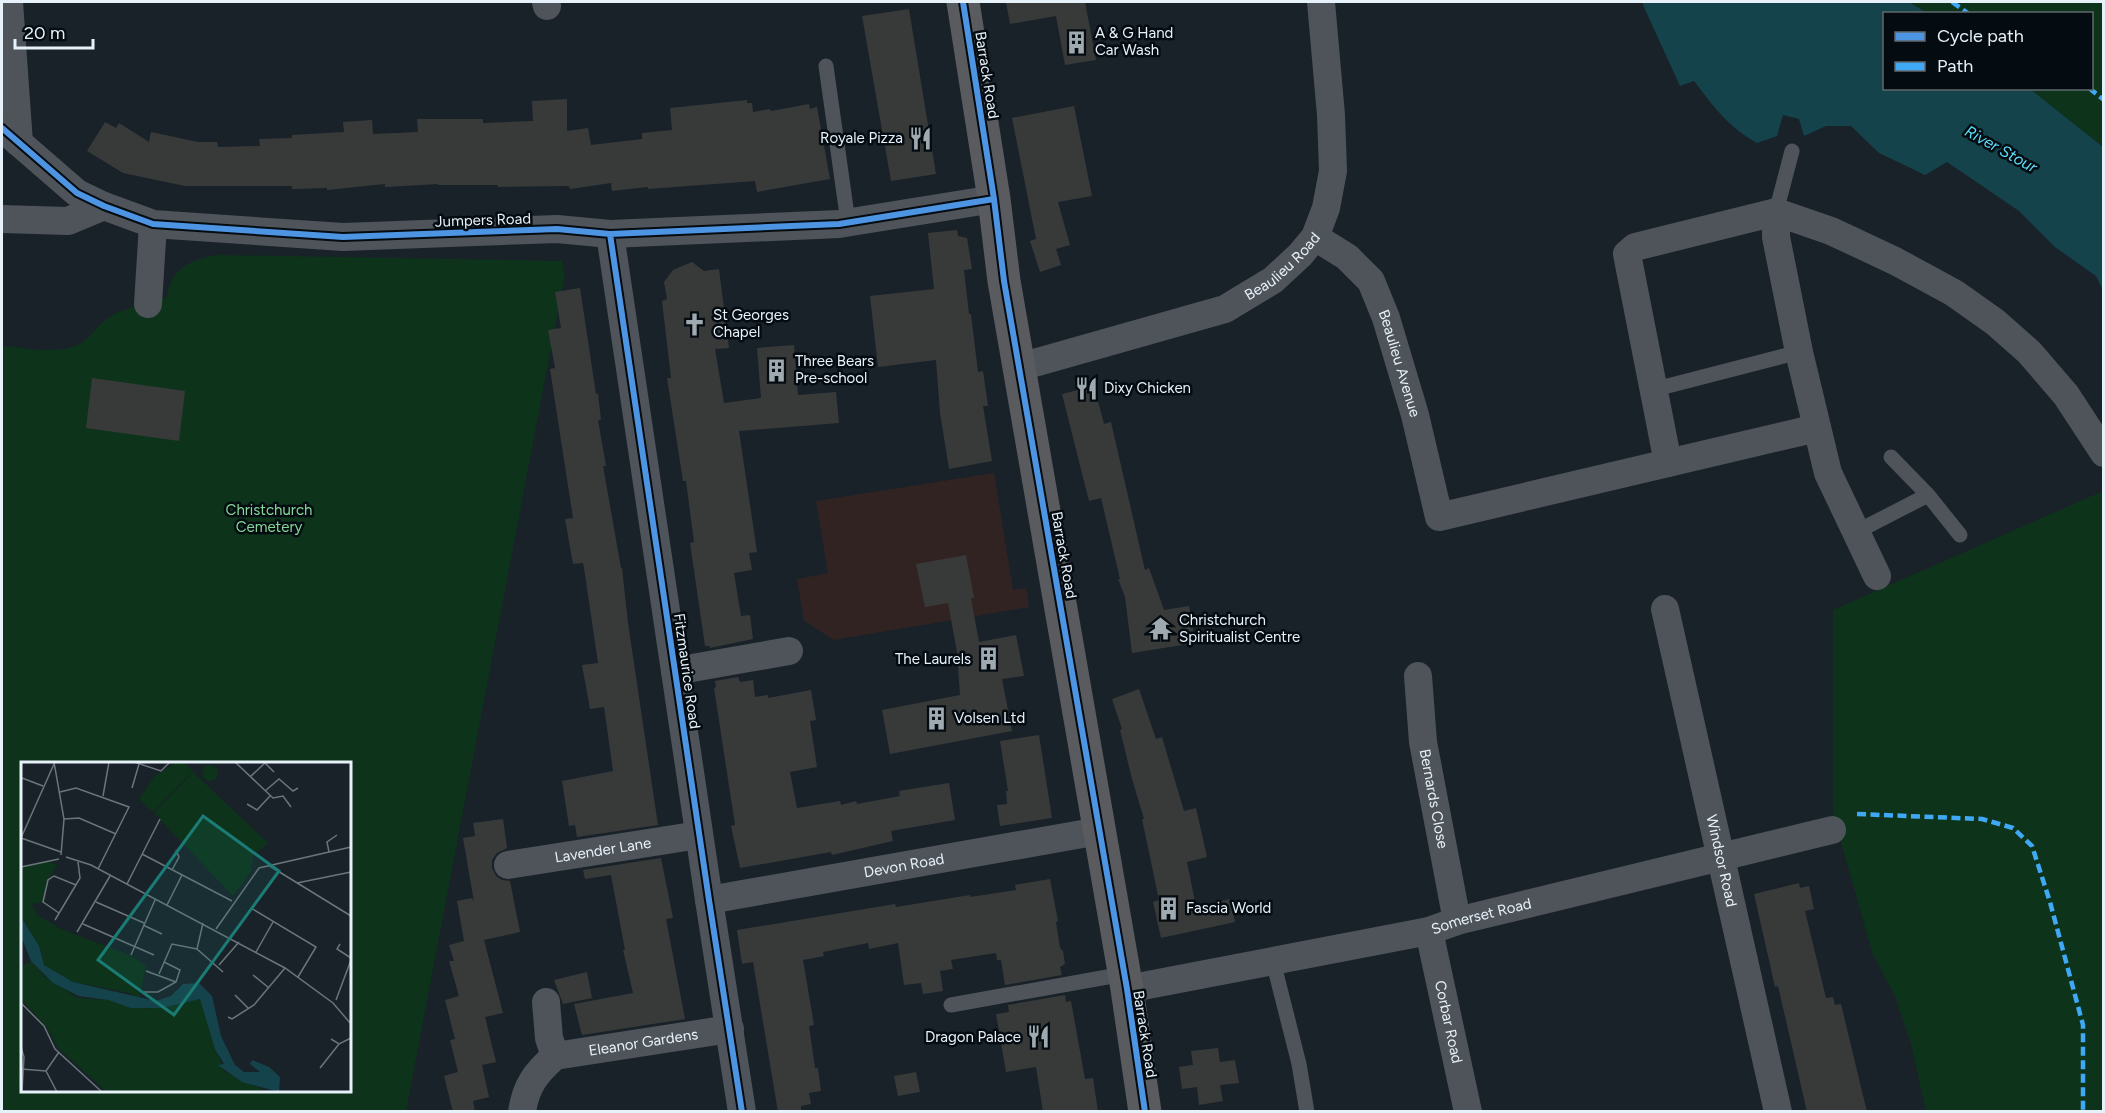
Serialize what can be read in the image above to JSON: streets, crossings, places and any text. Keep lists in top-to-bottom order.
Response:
{
  "streets": {
    "main road": ["Barrack Road"],
    "street": [
      "Jumpers Road",
      "Beaulieu Road",
      "Beaulieu Avenue",
      "Fitzmaurice Road",
      "Bernards Close",
      "Lavender Lane",
      "Windsor Road",
      "Devon Road",
      "Somerset Road",
      "Corbar Road",
      "Eleanor Gardens"
    ]
  },
  "crossings": [
    ["Barrack Road", "Jumpers Road"],
    ["Barrack Road", "Beaulieu Road"],
    ["Barrack Road", "Devon Road"],
    ["Barrack Road", "Somerset Road"],
    ["Jumpers Road", "Fitzmaurice Road"],
    ["Beaulieu Road", "Beaulieu Avenue"],
    ["Fitzmaurice Road", "Lavender Lane"],
    ["Fitzmaurice Road", "Devon Road"],
    ["Fitzmaurice Road", "Eleanor Gardens"],
    ["Bernards Close", "Somerset Road"],
    ["Windsor Road", "Somerset Road"],
    ["Somerset Road", "Corbar Road"]
  ],
  "water": ["River Stour"],
  "parks": ["Christchurch Cemetery"],
  "places": {
    "building": [
      "A & G Hand Car Wash",
      "Three Bears Pre-school",
      "The Laurels",
      "Volsen Ltd",
      "Fascia World"
    ],
    "restaurant": ["Royale Pizza", "Dixy Chicken", "Dragon Palace"],
    "church": ["St Georges Chapel"],
    "temple": ["Christchurch Spiritualist Centre"]
  },
  "legend": ["Cycle path", "Path"],
  "scale_bar": "20 m"
}
